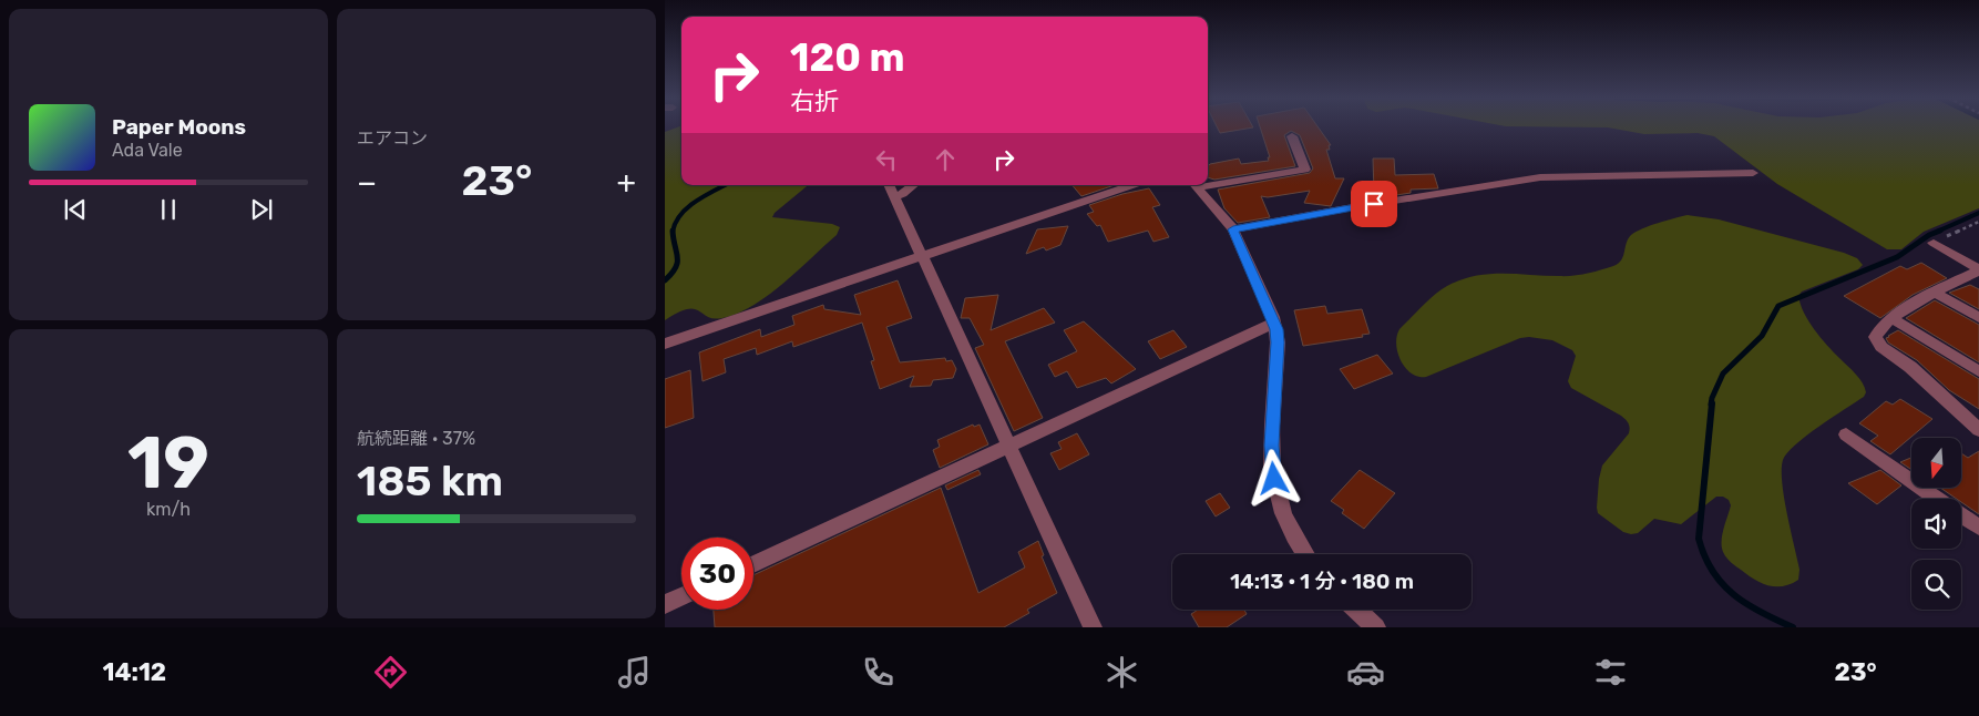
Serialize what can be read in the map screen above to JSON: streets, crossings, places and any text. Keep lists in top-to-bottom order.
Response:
{
  "north": "bottom",
  "page": {
    "tile": [
      "エアコン",
      ["19", "km/h"],
      ["航続距離 · 37%", "185 km"]
    ],
    "turn": ["120 m", "右折"],
    "song": ["Paper Moons", "Ada Vale"],
    "heat": ["−", "23°", "+"],
    "limit": "30",
    "trip": "14:13 · 1 分 · 180 m",
    "tabs": ["14:12", "23°"]
  }
}
